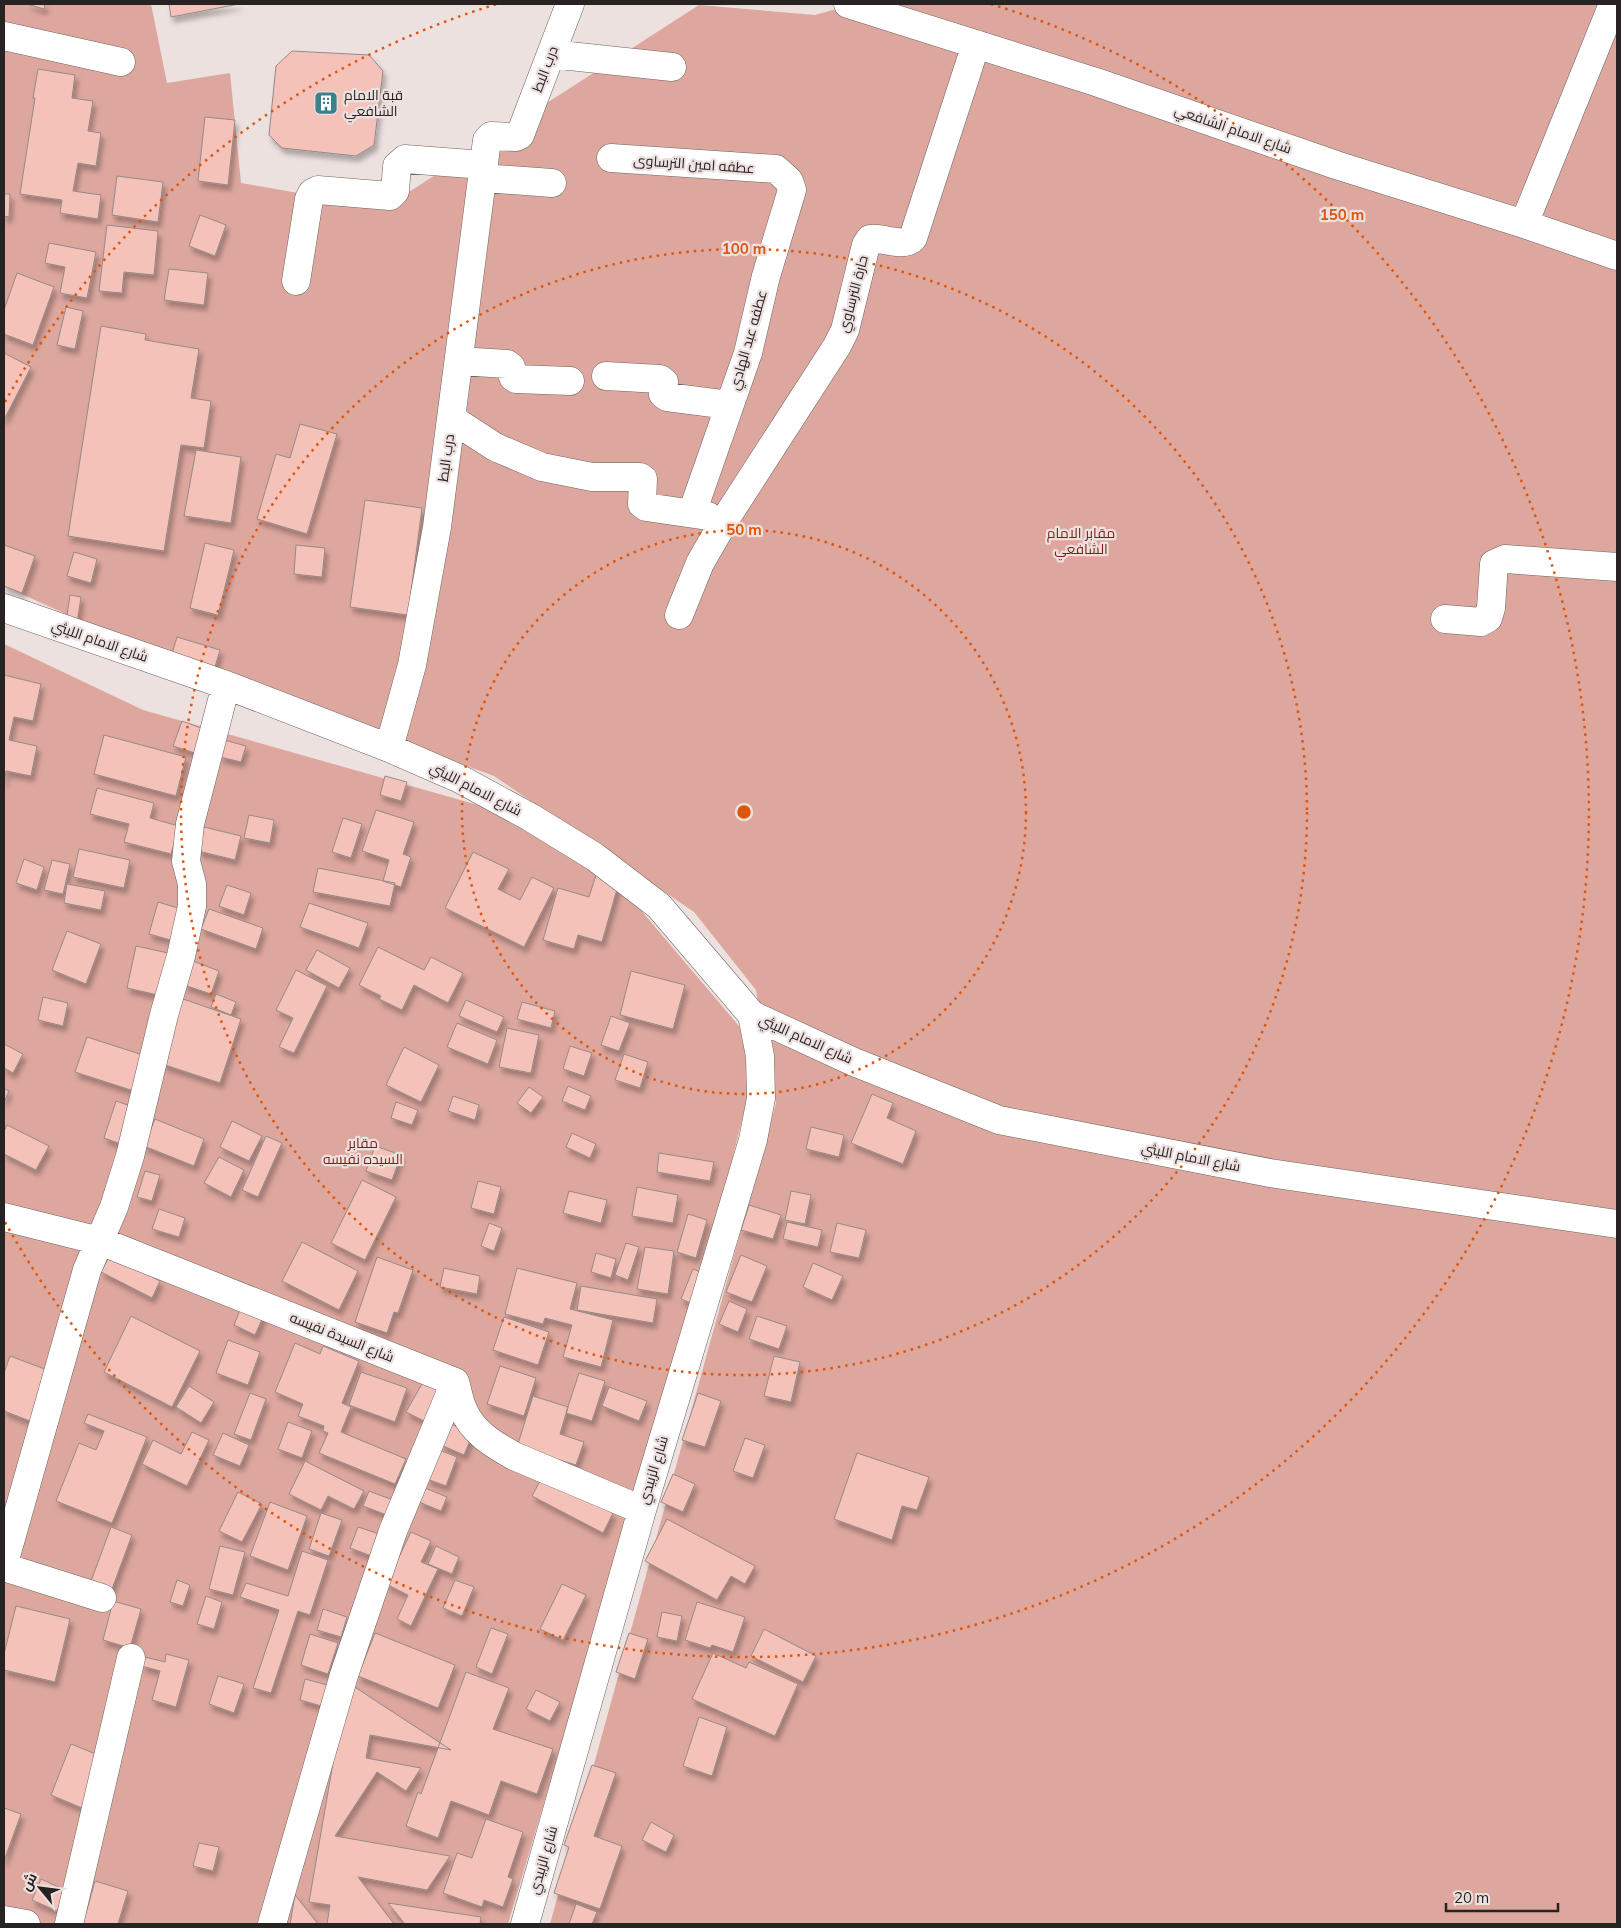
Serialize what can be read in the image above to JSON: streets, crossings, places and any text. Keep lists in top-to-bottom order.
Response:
{
  "streets": {
    "street": [
      "درب البط",
      "شارع الامام الشافعي",
      "عطفه امين الترساوى",
      "حارة الترساوي",
      "عطفه عبد الهادي",
      "شارع الامام الليثي",
      "شارع السيدة نفيسه",
      "شارع الزبيدي"
    ]
  },
  "crossings": [
    ["درب البط", "شارع الامام الليثي"],
    ["شارع الامام الشافعي", "حارة الترساوي"],
    ["عطفه امين الترساوى", "عطفه عبد الهادي"],
    ["شارع الامام الليثي", "شارع الزبيدي"]
  ],
  "parks": ["مقابر الامام الشافعي", "مقابر السيده نفيسه"],
  "places": {
    "building": ["قبة الامام الشافعي"]
  },
  "scale_bar": "20 m",
  "north": "top left",
  "rings": ["150 m", "100 m", "50 m"]
}
